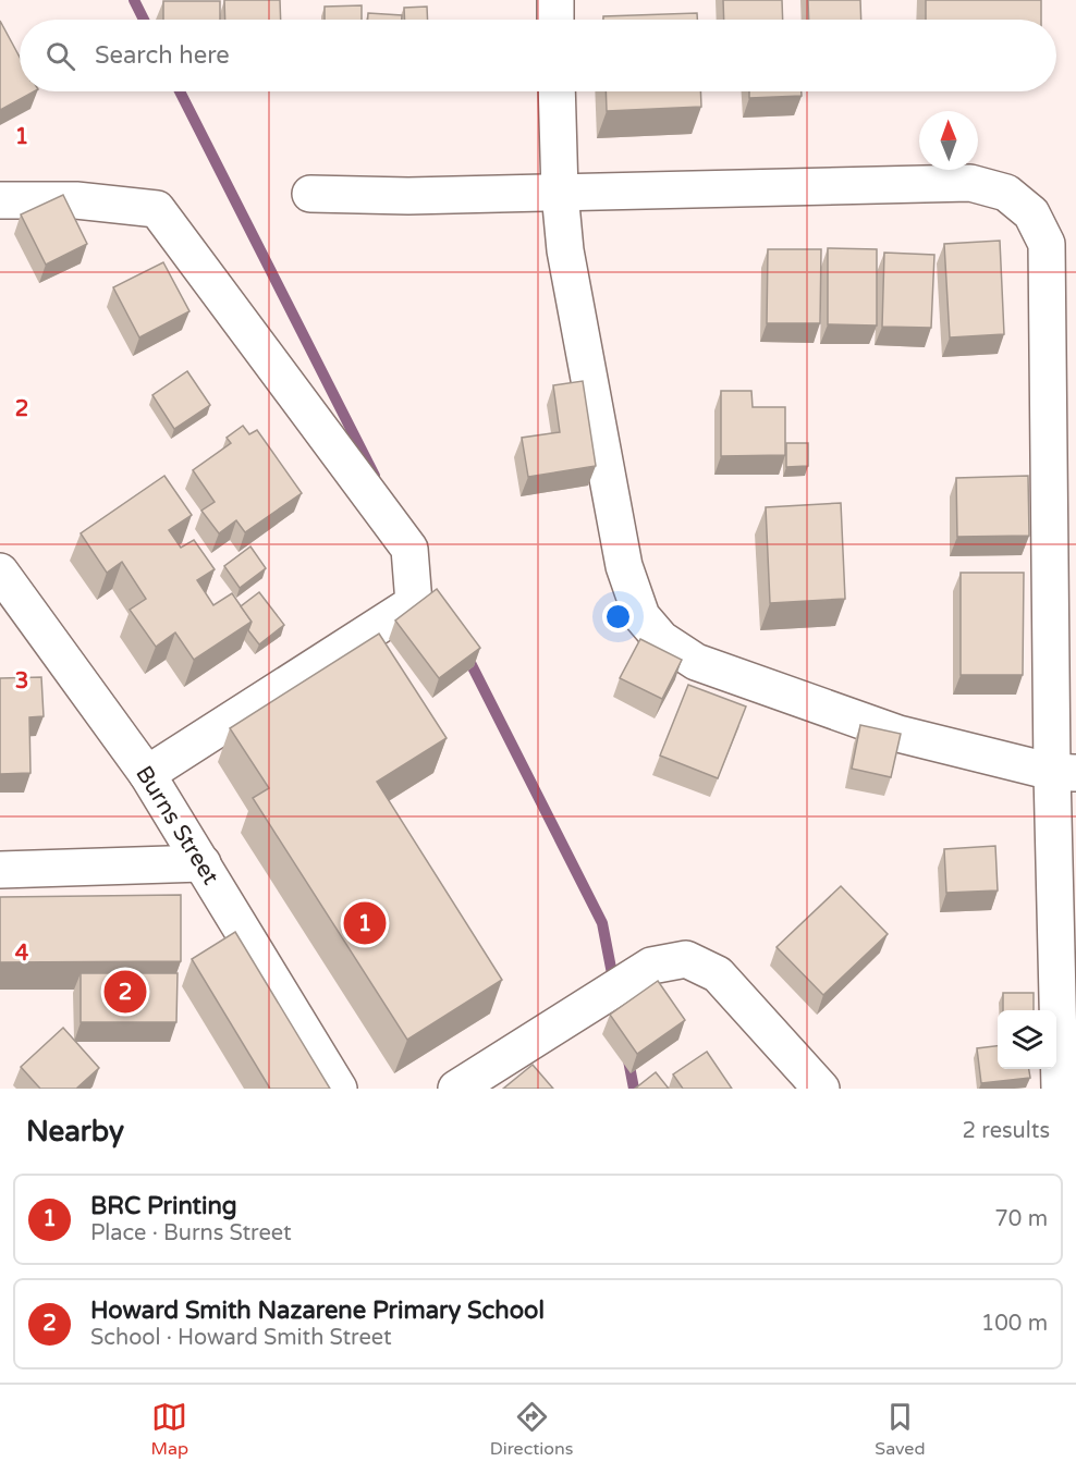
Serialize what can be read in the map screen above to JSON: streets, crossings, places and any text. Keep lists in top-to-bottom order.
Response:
{
  "streets": {
    "street": ["Burns Street"]
  },
  "north": "top",
  "page": {
    "search": "Search here",
    "pins": ["1", "2"],
    "heading": ["Nearby", "2 results"],
    "list": [
      {
        "mark": "1",
        "name": "BRC Printing",
        "note": "Place · Burns Street",
        "value": "70 m"
      },
      {
        "mark": "2",
        "name": "Howard Smith Nazarene Primary School",
        "note": "School · Howard Smith Street",
        "value": "100 m"
      }
    ],
    "nav": ["Map", "Directions", "Saved"]
  },
  "grid": {
    "rows": [
      "1",
      "2",
      "3",
      "4"
    ]
  }
}
